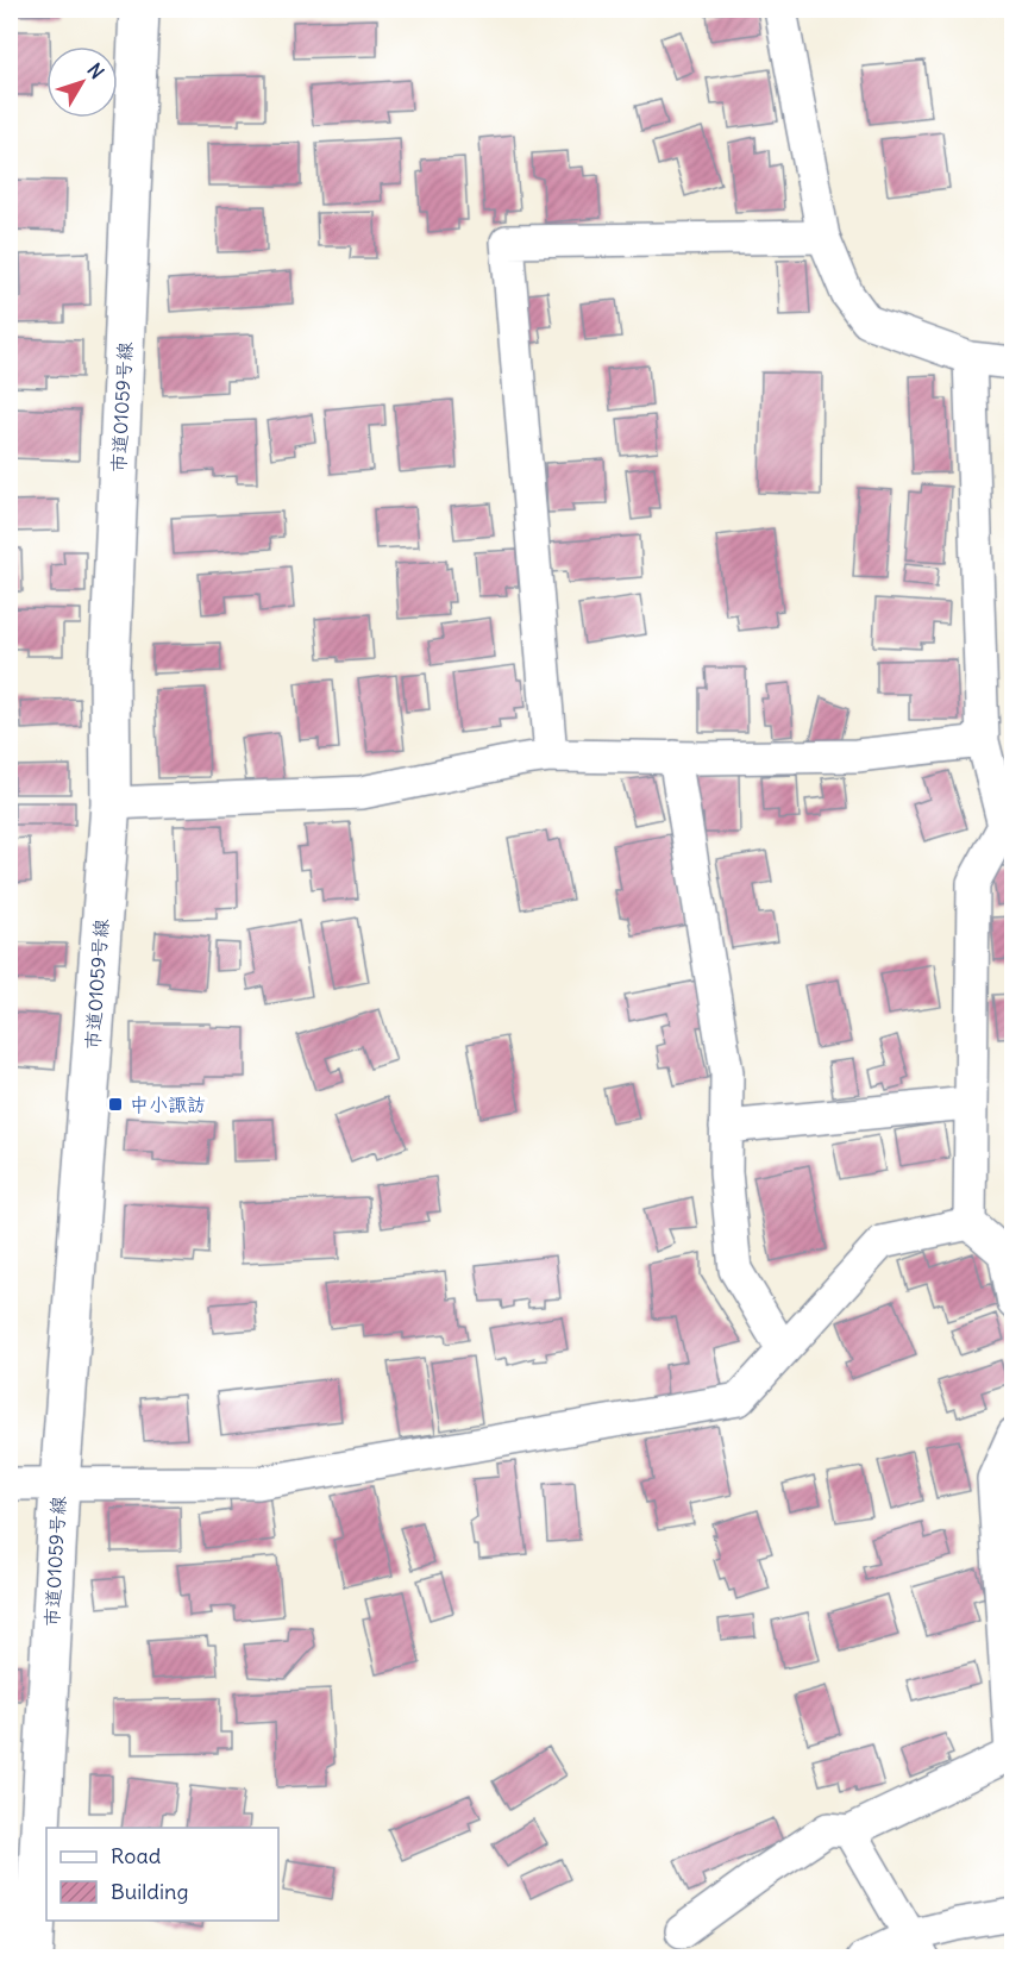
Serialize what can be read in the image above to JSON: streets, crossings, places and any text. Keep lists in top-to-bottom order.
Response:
{
  "streets": {
    "street": ["市道01059号線"]
  },
  "places": {
    "transit": ["中小諏訪"]
  },
  "legend": ["Road", "Building"],
  "north": "top right"
}
